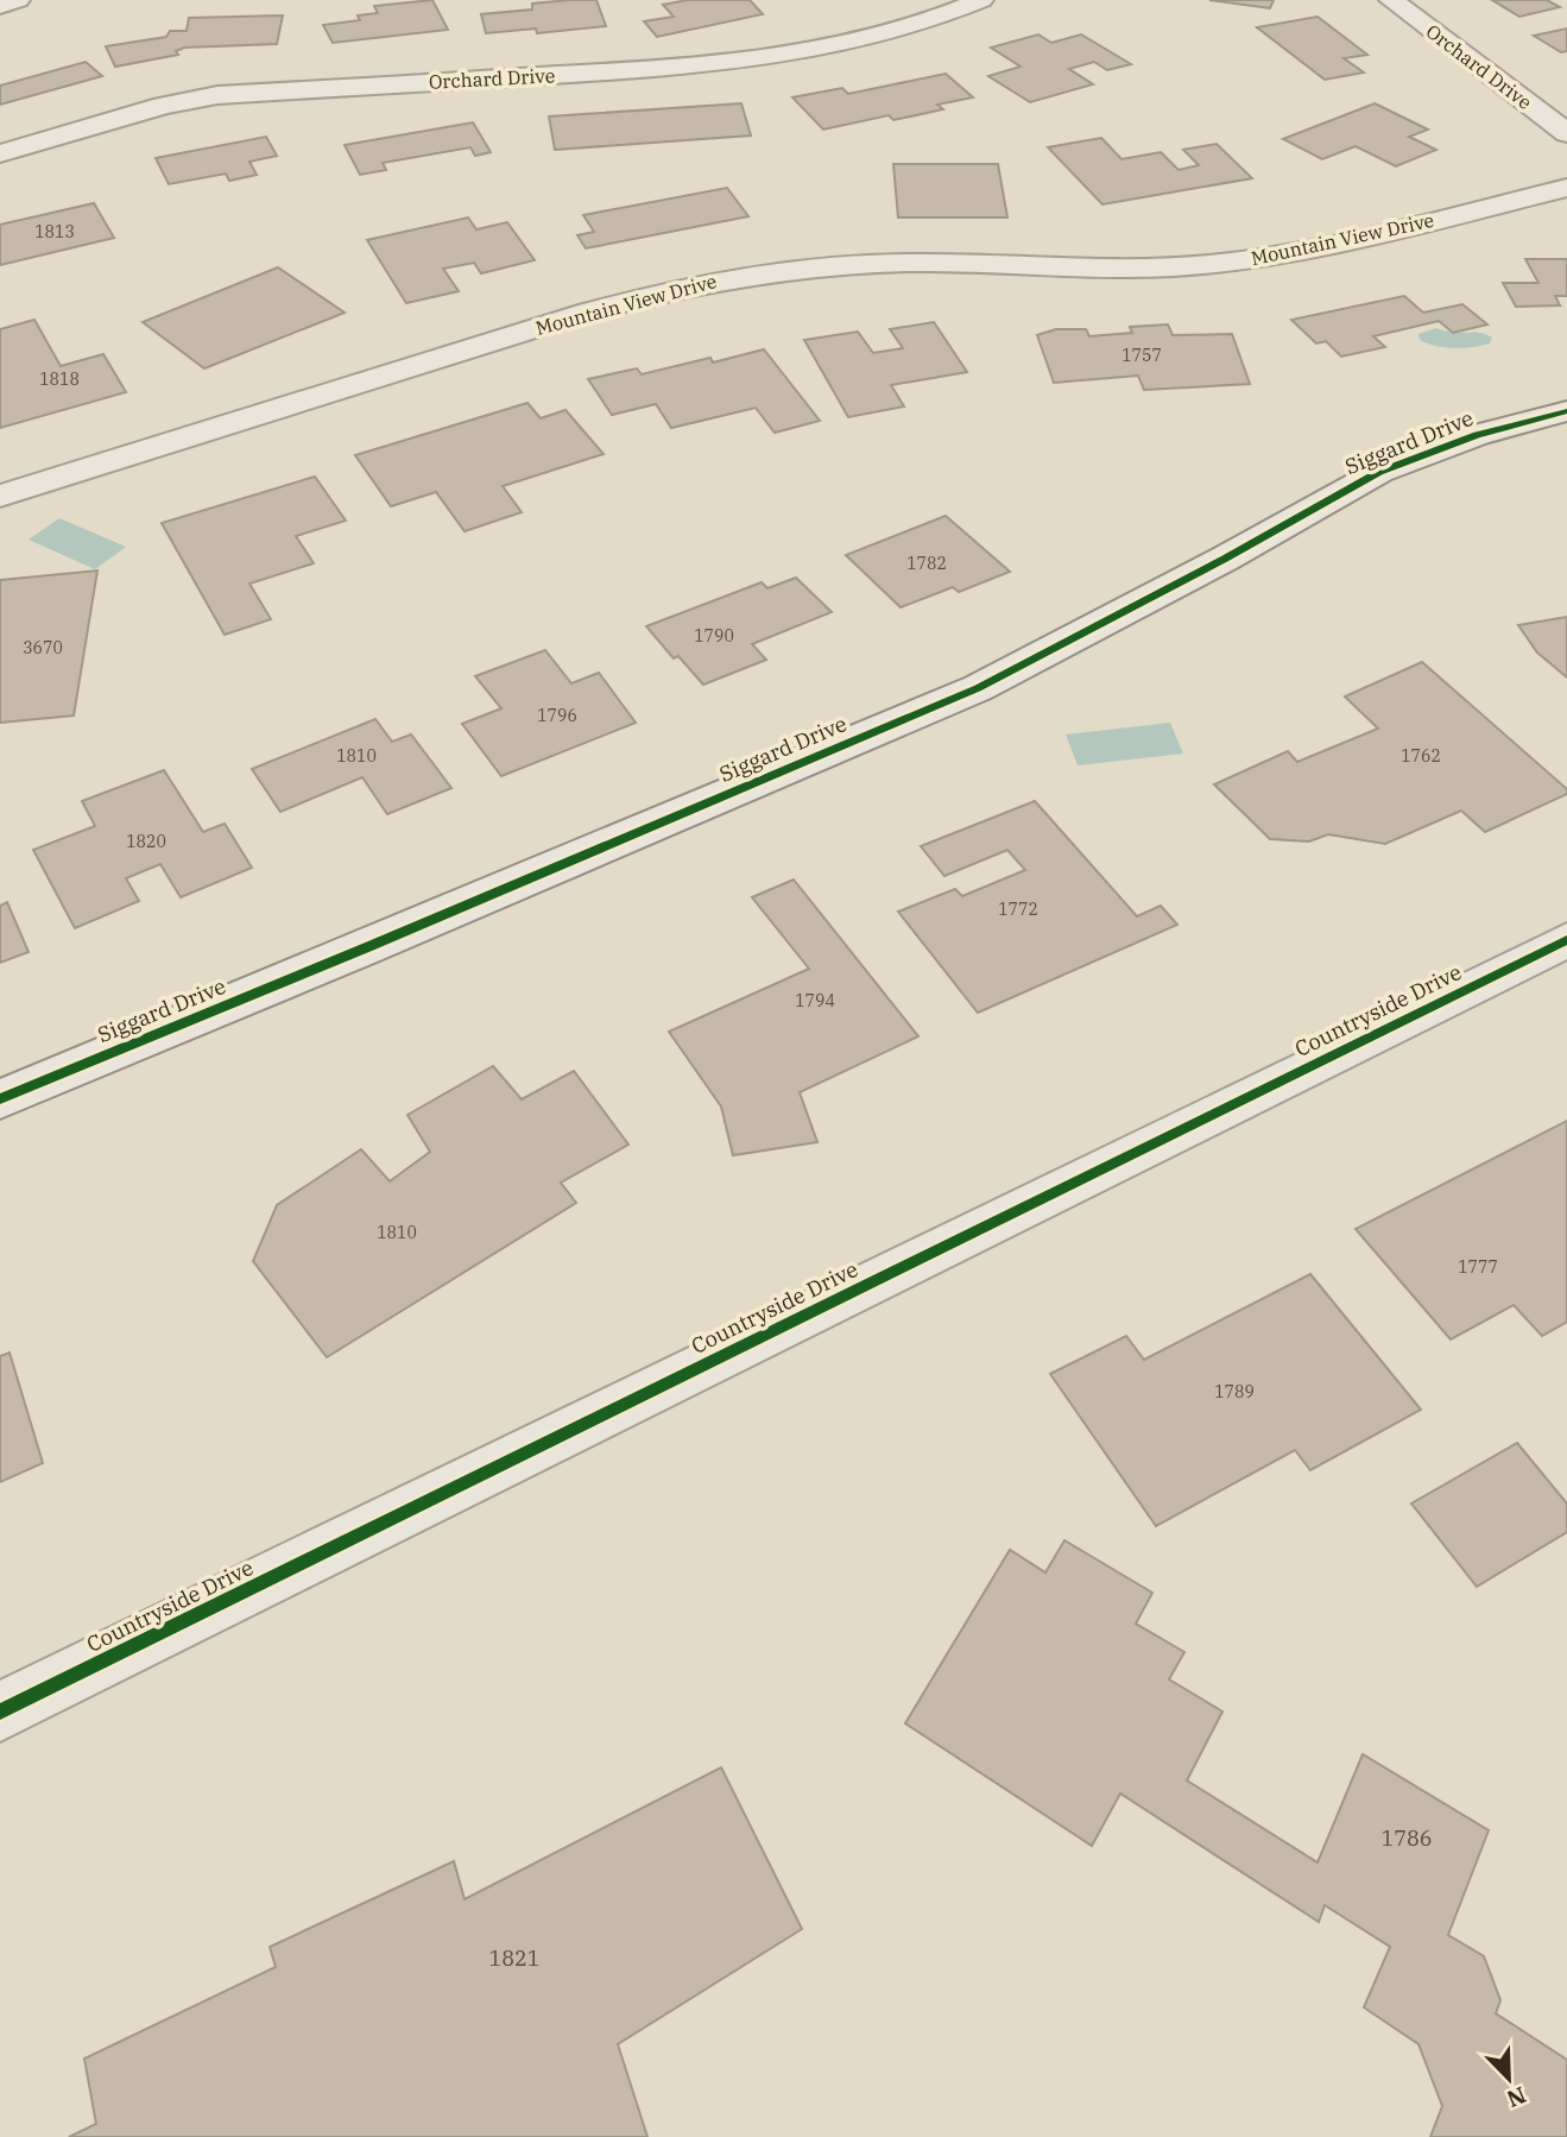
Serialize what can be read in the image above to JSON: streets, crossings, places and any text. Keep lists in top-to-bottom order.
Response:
{
  "streets": {
    "street": [
      "Orchard Drive",
      "Mountain View Drive",
      "Siggard Drive",
      "Countryside Drive"
    ]
  },
  "house_numbers": [
    "1813",
    "1757",
    "1818",
    "1782",
    "1790",
    "3670",
    "1796",
    "1810",
    "1762",
    "1820",
    "1772",
    "1794",
    "1810",
    "1777",
    "1789",
    "1786",
    "1821"
  ],
  "north": "bottom right"
}
